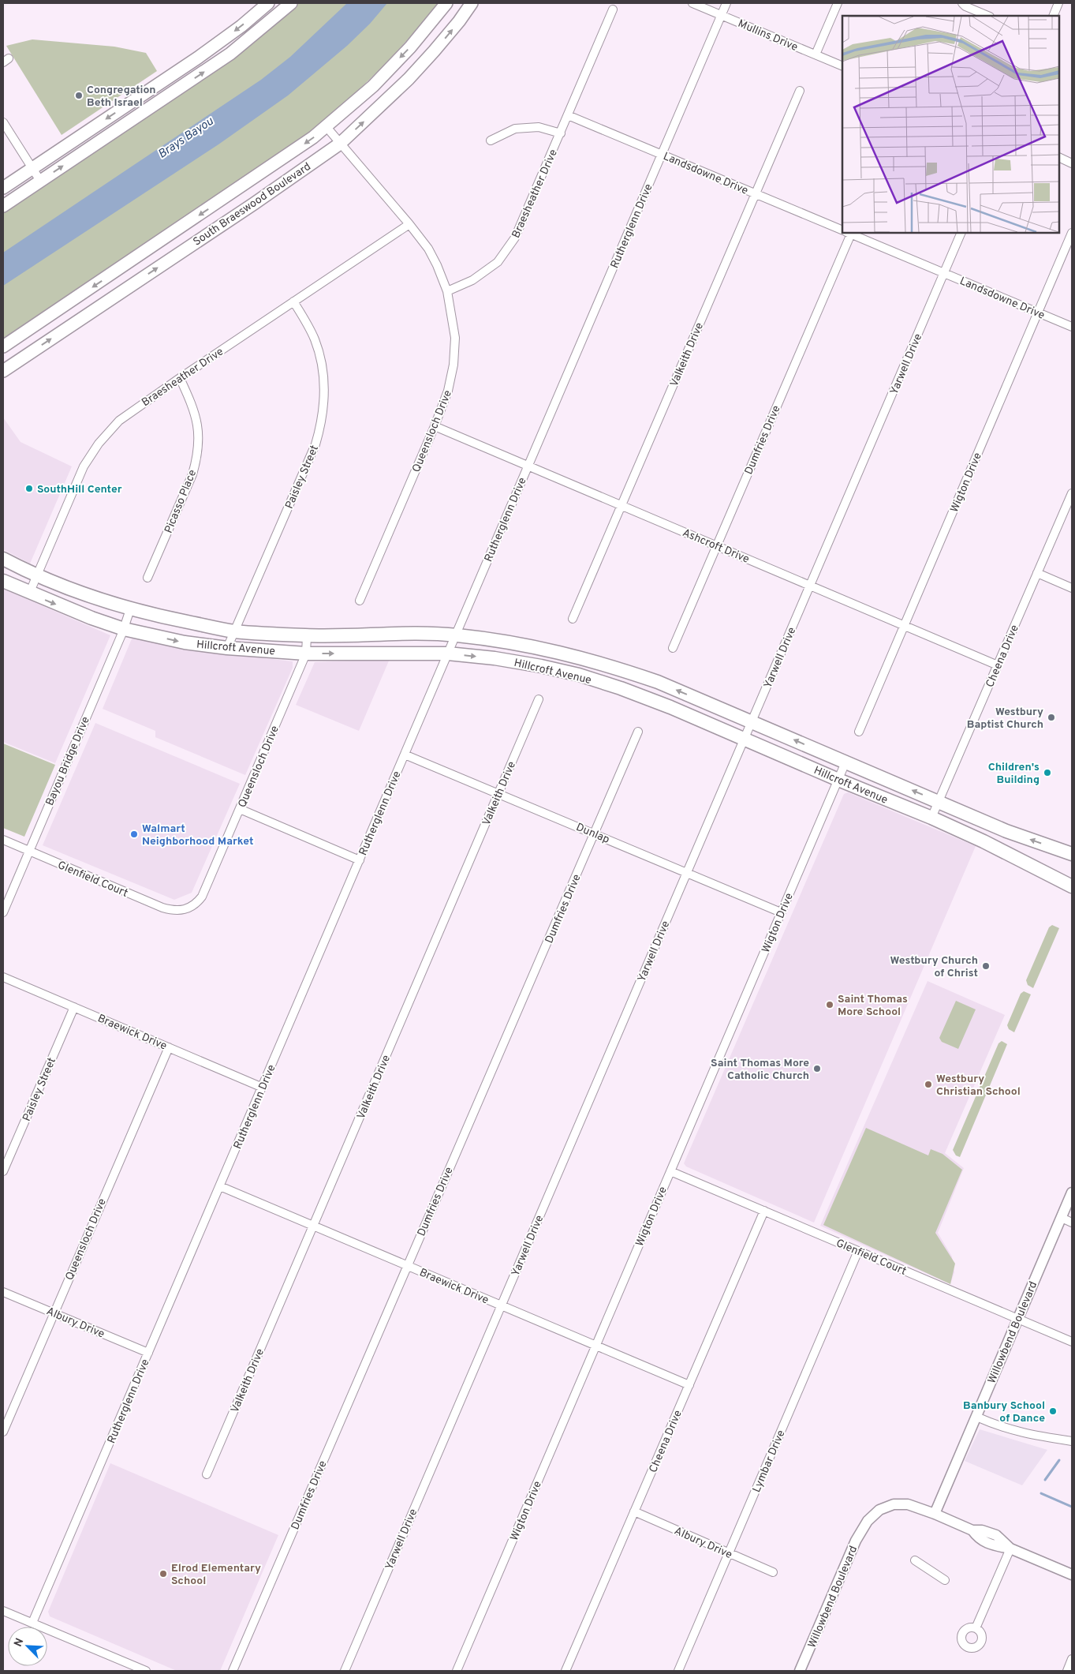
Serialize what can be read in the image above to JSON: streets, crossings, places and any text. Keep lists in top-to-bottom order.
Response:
{
  "streets": {
    "main road": ["South Braeswood Boulevard", "Hillcroft Avenue"],
    "street": [
      "Mullins Drive",
      "Landsdowne Drive",
      "Braesheather Drive",
      "Rutherglenn Drive",
      "Valkeith Drive",
      "Yarwell Drive",
      "Queensloch Drive",
      "Dumfries Drive",
      "Paisley Street",
      "Wigton Drive",
      "Picasso Place",
      "Ashcroft Drive",
      "Cheena Drive",
      "Bayou Bridge Drive",
      "Dunlap",
      "Glenfield Court",
      "Braewick Drive",
      "Albury Drive",
      "Willowbend Boulevard",
      "Lymbar Drive"
    ]
  },
  "crossings": [
    ["Mullins Drive", "Rutherglenn Drive"],
    ["Landsdowne Drive", "Braesheather Drive"],
    ["Landsdowne Drive", "Rutherglenn Drive"],
    ["Landsdowne Drive", "Valkeith Drive"],
    ["Landsdowne Drive", "Yarwell Drive"],
    ["Landsdowne Drive", "Wigton Drive"],
    ["Braesheather Drive", "Queensloch Drive"],
    ["Braesheather Drive", "Paisley Street"],
    ["Braesheather Drive", "Picasso Place"],
    ["Braesheather Drive", "Hillcroft Avenue"],
    ["South Braeswood Boulevard", "Queensloch Drive"],
    ["Rutherglenn Drive", "Ashcroft Drive"],
    ["Rutherglenn Drive", "Hillcroft Avenue"],
    ["Rutherglenn Drive", "Dunlap"],
    ["Rutherglenn Drive", "Braewick Drive"],
    ["Rutherglenn Drive", "Albury Drive"],
    ["Valkeith Drive", "Ashcroft Drive"],
    ["Valkeith Drive", "Dunlap"],
    ["Valkeith Drive", "Braewick Drive"],
    ["Yarwell Drive", "Ashcroft Drive"],
    ["Yarwell Drive", "Hillcroft Avenue"],
    ["Yarwell Drive", "Dunlap"],
    ["Yarwell Drive", "Braewick Drive"],
    ["Queensloch Drive", "Ashcroft Drive"],
    ["Queensloch Drive", "Hillcroft Avenue"],
    ["Queensloch Drive", "Glenfield Court"],
    ["Queensloch Drive", "Braewick Drive"],
    ["Queensloch Drive", "Albury Drive"],
    ["Dumfries Drive", "Ashcroft Drive"],
    ["Dumfries Drive", "Dunlap"],
    ["Dumfries Drive", "Braewick Drive"],
    ["Paisley Street", "Hillcroft Avenue"],
    ["Paisley Street", "Braewick Drive"],
    ["Wigton Drive", "Ashcroft Drive"],
    ["Wigton Drive", "Hillcroft Avenue"],
    ["Wigton Drive", "Dunlap"],
    ["Wigton Drive", "Glenfield Court"],
    ["Wigton Drive", "Braewick Drive"],
    ["Ashcroft Drive", "Cheena Drive"],
    ["Hillcroft Avenue", "Cheena Drive"],
    ["Hillcroft Avenue", "Bayou Bridge Drive"],
    ["Cheena Drive", "Glenfield Court"],
    ["Cheena Drive", "Braewick Drive"],
    ["Cheena Drive", "Albury Drive"],
    ["Bayou Bridge Drive", "Glenfield Court"],
    ["Glenfield Court", "Willowbend Boulevard"],
    ["Glenfield Court", "Lymbar Drive"],
    ["Albury Drive", "Lymbar Drive"]
  ],
  "water": ["Brays Bayou"],
  "places": [
    "Congregation Beth Israel",
    "SouthHill Center",
    "Westbury Baptist Church",
    "Children's Building",
    "Walmart Neighborhood Market",
    "Westbury Church of Christ",
    "Saint Thomas More School",
    "Saint Thomas More Catholic Church",
    "Westbury Christian School",
    "Banbury School of Dance",
    "Elrod Elementary School"
  ],
  "north": "top left"
}
